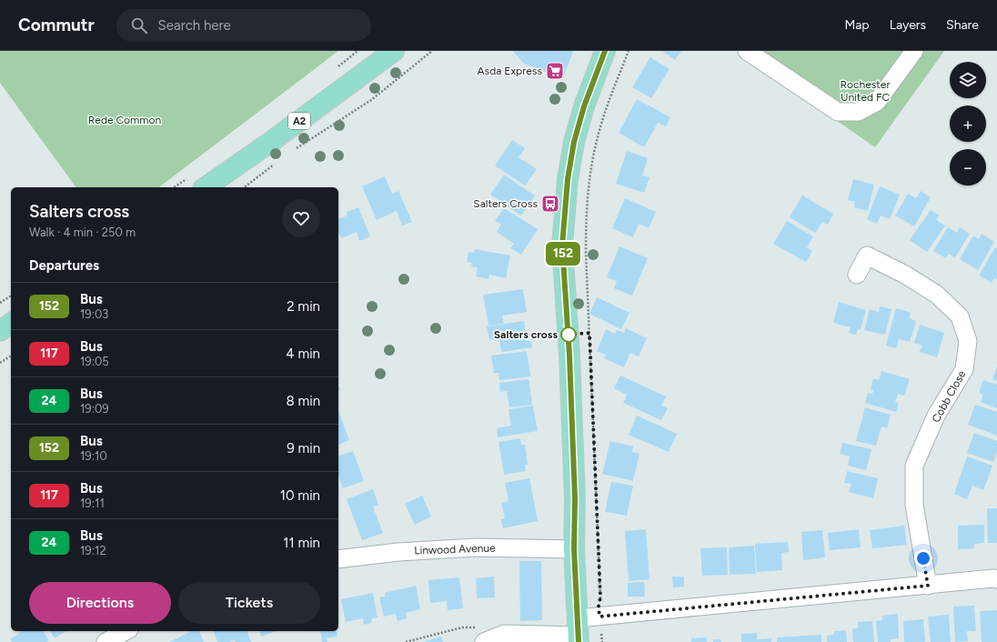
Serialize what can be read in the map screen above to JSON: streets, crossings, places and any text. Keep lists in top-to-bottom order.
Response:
{
  "streets": {
    "main road": ["A2"],
    "street": ["Cobb Close", "Linwood Avenue"]
  },
  "parks": ["Rochester United FC", "Rede Common"],
  "places": {
    "supermarket": ["Asda Express"],
    "bus stop": ["Salters Cross"],
    "other": ["Salters cross"]
  },
  "lines": ["bus line 152"],
  "page": {
    "header": "Commutr",
    "search": "Search here",
    "nav": ["Map", "Layers", "Share"],
    "on_map": "152",
    "map_buttons": ["+", "−"],
    "heading": [
      ["Salters cross", "Walk · 4 min · 250 m"],
      "Departures"
    ],
    "list": [
      {
        "mark": "152",
        "name": "Bus",
        "note": "19:03",
        "value": "2 min"
      },
      {
        "mark": "117",
        "name": "Bus",
        "note": "19:05",
        "value": "4 min"
      },
      {
        "mark": "24",
        "name": "Bus",
        "note": "19:09",
        "value": "8 min"
      },
      {
        "mark": "152",
        "name": "Bus",
        "note": "19:10",
        "value": "9 min"
      },
      {
        "mark": "117",
        "name": "Bus",
        "note": "19:11",
        "value": "10 min"
      },
      {
        "mark": "24",
        "name": "Bus",
        "note": "19:12",
        "value": "11 min"
      }
    ],
    "buttons": ["Directions", "Tickets"]
  }
}
